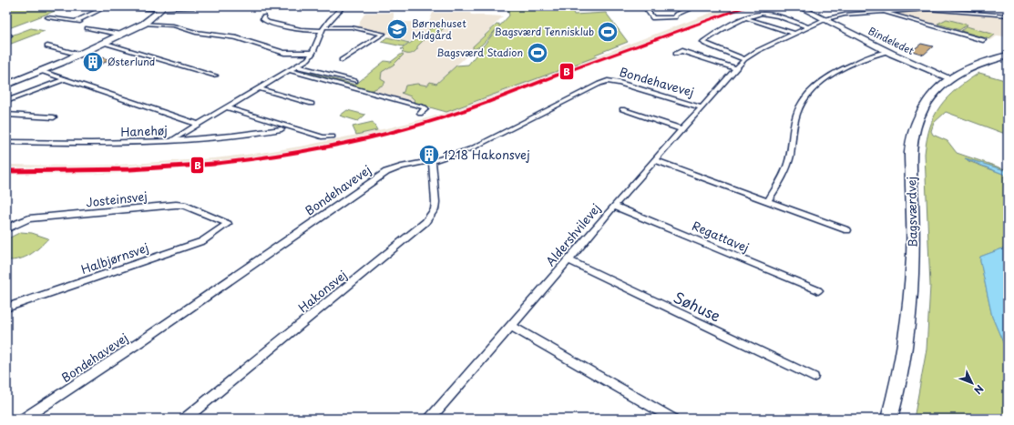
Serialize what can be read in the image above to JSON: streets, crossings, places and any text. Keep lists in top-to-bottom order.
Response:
{
  "streets": {
    "main road": ["Bagsværdvej"],
    "street": [
      "Bindeledet",
      "Bondehavevej",
      "Hanehøj",
      "Josteinsvej",
      "Aldershvilevej",
      "Regattavej",
      "Halbjørnsvej",
      "Hakonsvej",
      "Søhuse"
    ]
  },
  "crossings": [
    ["Bindeledet", "Bagsværdvej"],
    ["Bindeledet", "Aldershvilevej"],
    ["Bondehavevej", "Aldershvilevej"],
    ["Bondehavevej", "Hakonsvej"],
    ["Josteinsvej", "Halbjørnsvej"],
    ["Aldershvilevej", "Regattavej"],
    ["Aldershvilevej", "Søhuse"]
  ],
  "places": {
    "school or university": ["Børnehuset Midgård"],
    "sports": ["Bagsværd Tennisklub", "Bagsværd Stadion"],
    "building": ["Østerlund", "1218 Hakonsvej"]
  },
  "lines": ["transit line B"],
  "north": "bottom right"
}
